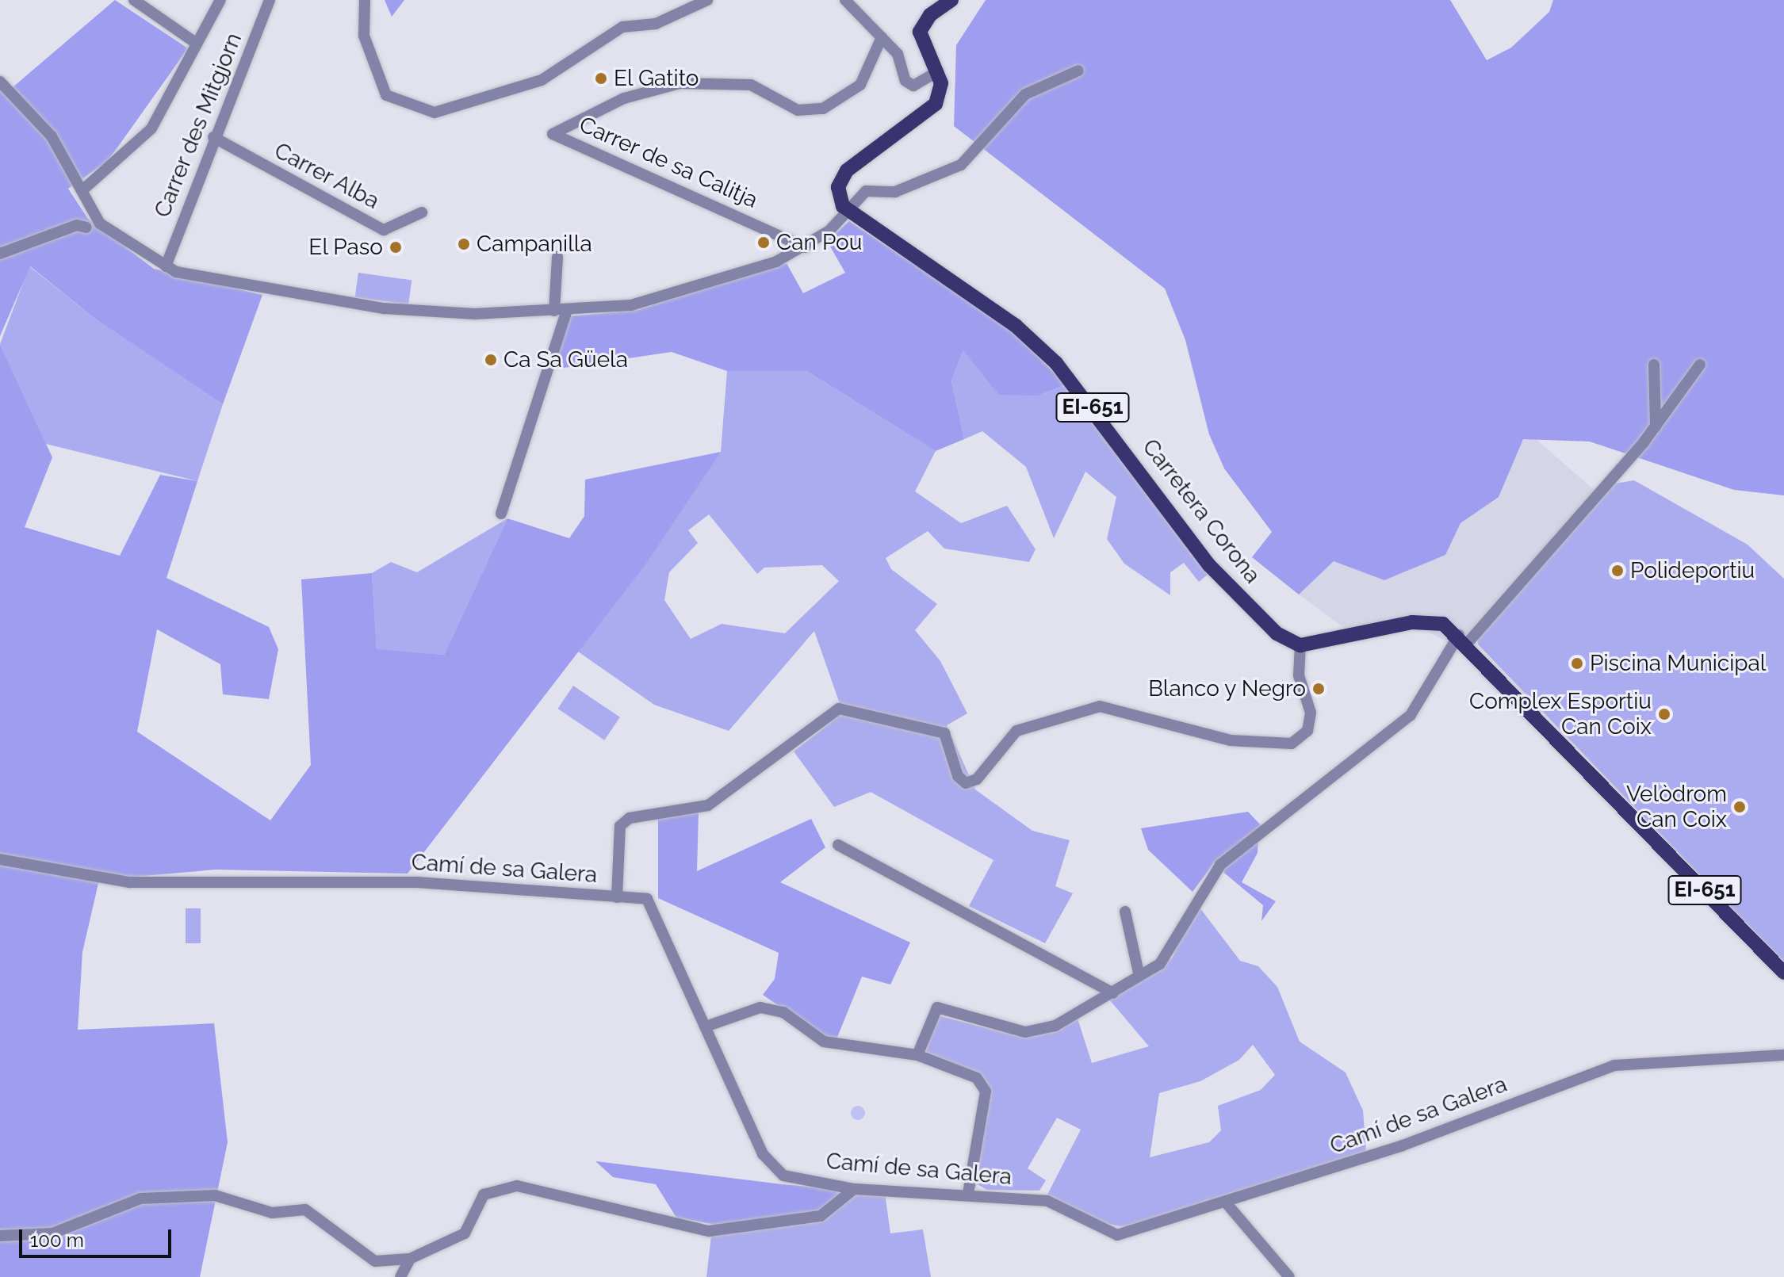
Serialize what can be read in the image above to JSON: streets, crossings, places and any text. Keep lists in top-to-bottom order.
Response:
{
  "streets": {
    "main road": ["EI-651", "Carretera Corona"],
    "street": [
      "Carrer des Mitgjorn",
      "Carrer de sa Calitja",
      "Carrer Alba",
      "Camí de sa Galera"
    ]
  },
  "crossings": [
    ["Carrer des Mitgjorn", "Carrer Alba"],
    ["EI-651", "Carretera Corona"]
  ],
  "places": [
    "El Gatito",
    "Can Pou",
    "Campanilla",
    "El Paso",
    "Ca Sa Güela",
    "Polideportiu",
    "Piscina Municipal",
    "Blanco y Negro",
    "Complex Esportiu Can Coix",
    "Velòdrom Can Coix"
  ],
  "scale_bar": "100 m"
}
